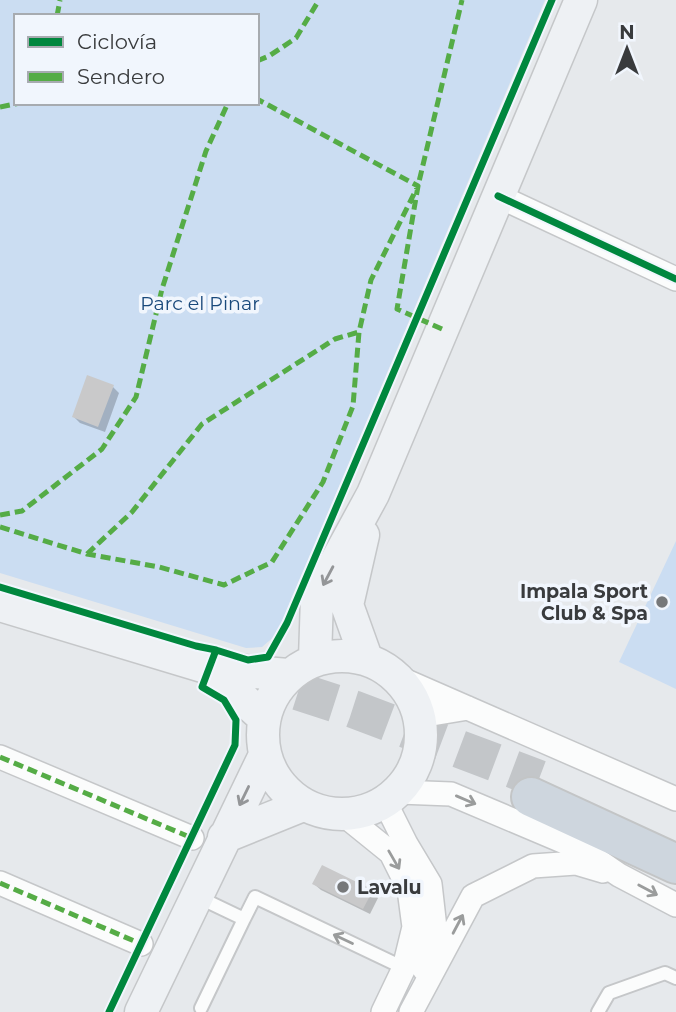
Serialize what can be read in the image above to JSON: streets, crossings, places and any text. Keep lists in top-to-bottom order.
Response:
{
  "parks": ["Parc el Pinar"],
  "places": ["Impala Sport Club & Spa", "Lavalu"],
  "legend": ["Ciclovía", "Sendero"],
  "north": "top"
}
